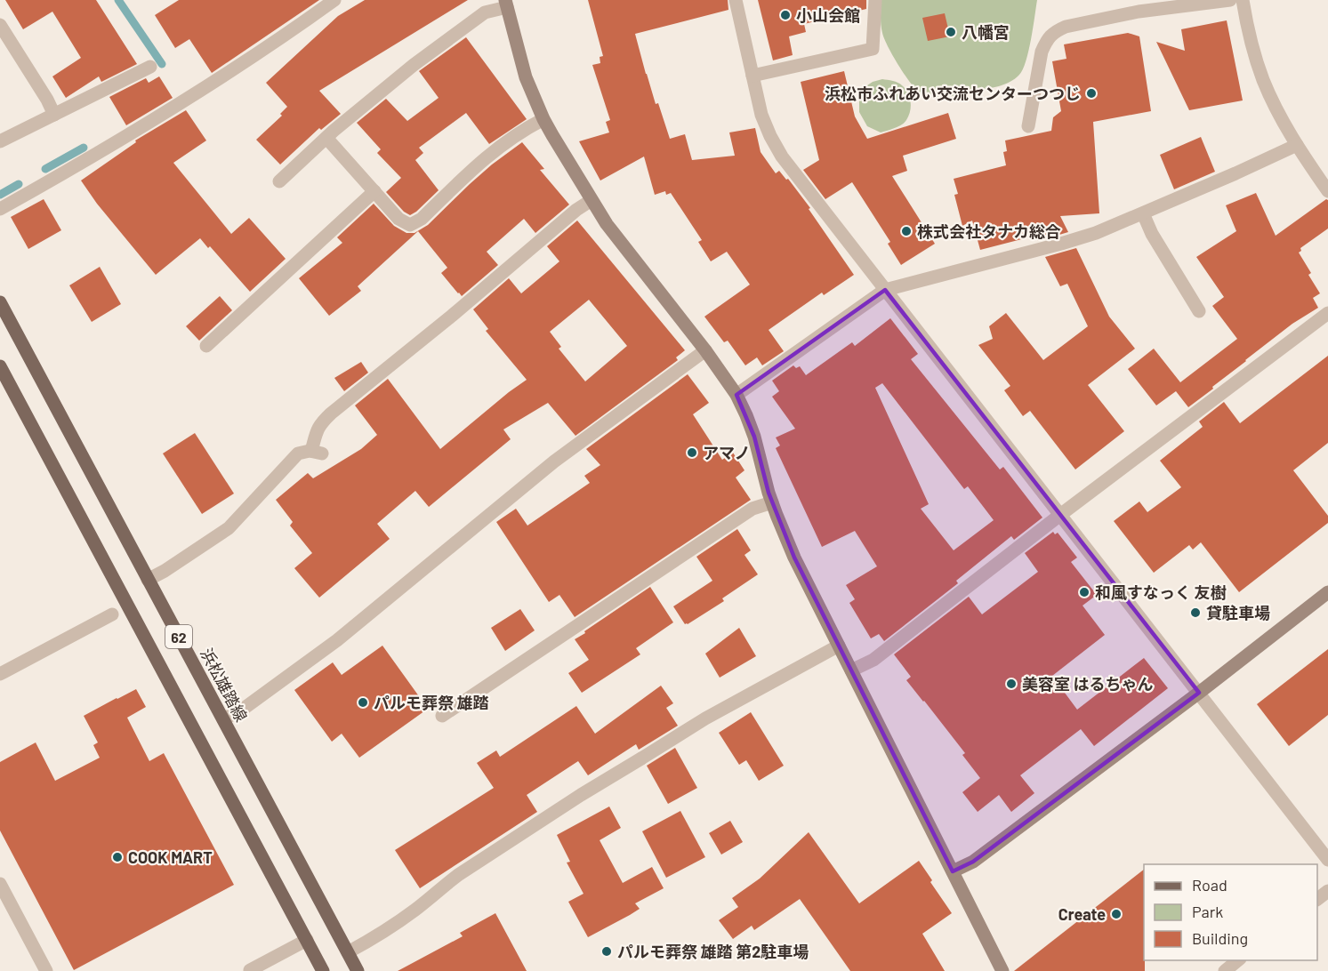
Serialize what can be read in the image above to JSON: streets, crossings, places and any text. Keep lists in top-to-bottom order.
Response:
{
  "streets": {
    "main road": ["62", "浜松雄踏線"]
  },
  "places": [
    "小山会館",
    "八幡宮",
    "浜松市ふれあい交流センターつつじ",
    "株式会社タナカ総合",
    "アマノ",
    "和風すなっく 友樹",
    "貸駐車場",
    "美容室 はるちゃん",
    "パルモ葬祭 雄踏",
    "COOK MART",
    "Create",
    "パルモ葬祭 雄踏 第2駐車場"
  ],
  "legend": ["Road", "Park", "Building"]
}
